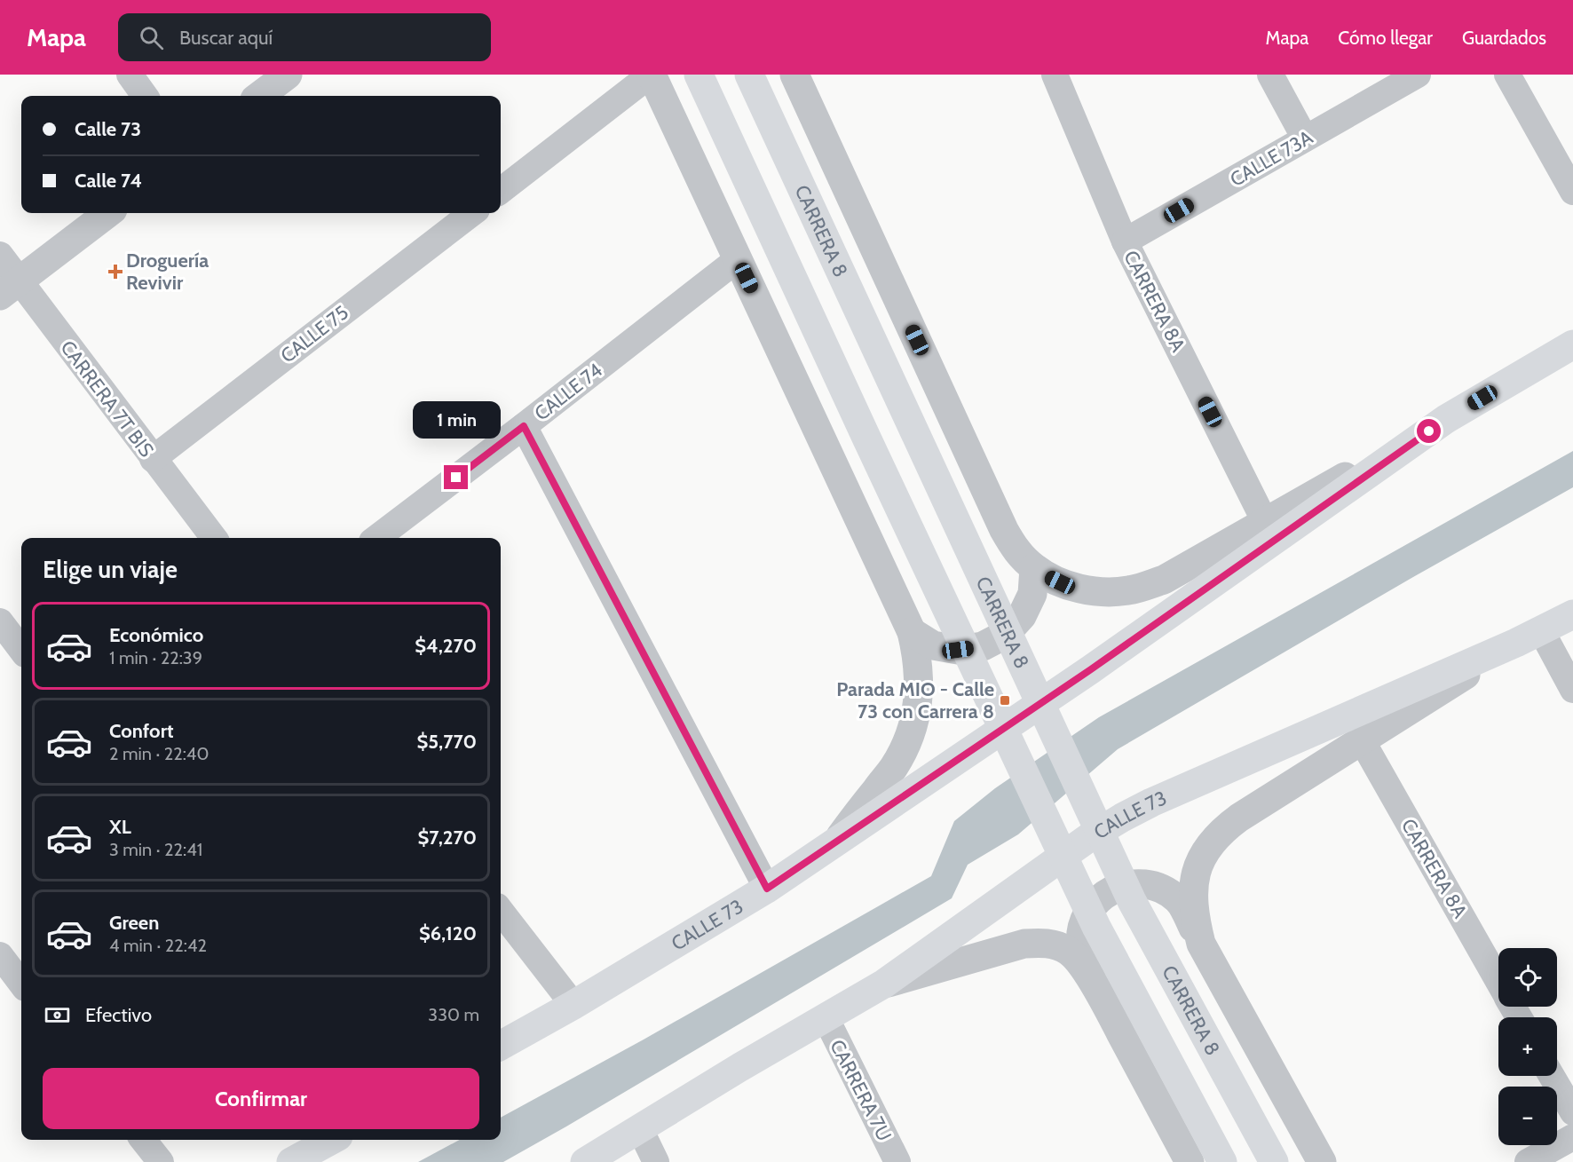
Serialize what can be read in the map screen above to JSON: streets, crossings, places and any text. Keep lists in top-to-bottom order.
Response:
{
  "streets": {
    "main road": ["CARRERA 8", "CALLE 73"],
    "street": [
      "CALLE 73A",
      "CARRERA 8A",
      "CALLE 75",
      "CALLE 74",
      "CARRERA 7T BIS",
      "CARRERA 7U"
    ]
  },
  "crossings": [
    ["CALLE 73A", "CARRERA 8A"],
    ["CARRERA 8", "CARRERA 8A"],
    ["CARRERA 8", "CALLE 73"],
    ["CALLE 75", "CARRERA 7T BIS"],
    ["CALLE 73", "CARRERA 7U"]
  ],
  "places": {
    "health": ["Droguería Revivir"],
    "transit": ["Parada MIO - Calle 73 con Carrera 8"]
  },
  "page": {
    "header": "Mapa",
    "search": "Buscar aquí",
    "nav": ["Mapa", "Cómo llegar", "Guardados"],
    "banner": ["Calle 73", "Calle 74"],
    "bubble": "1 min",
    "heading": "Elige un viaje",
    "list": [
      {
        "name": "Económico",
        "note": "1 min · 22:39",
        "value": "$4,270"
      },
      {
        "name": "Confort",
        "note": "2 min · 22:40",
        "value": "$5,770"
      },
      {
        "name": "XL",
        "note": "3 min · 22:41",
        "value": "$7,270"
      },
      {
        "name": "Green",
        "note": "4 min · 22:42",
        "value": "$6,120"
      }
    ],
    "map_buttons": ["+", "−"],
    "pay": ["Efectivo", "330 m"],
    "buttons": "Confirmar"
  }
}
